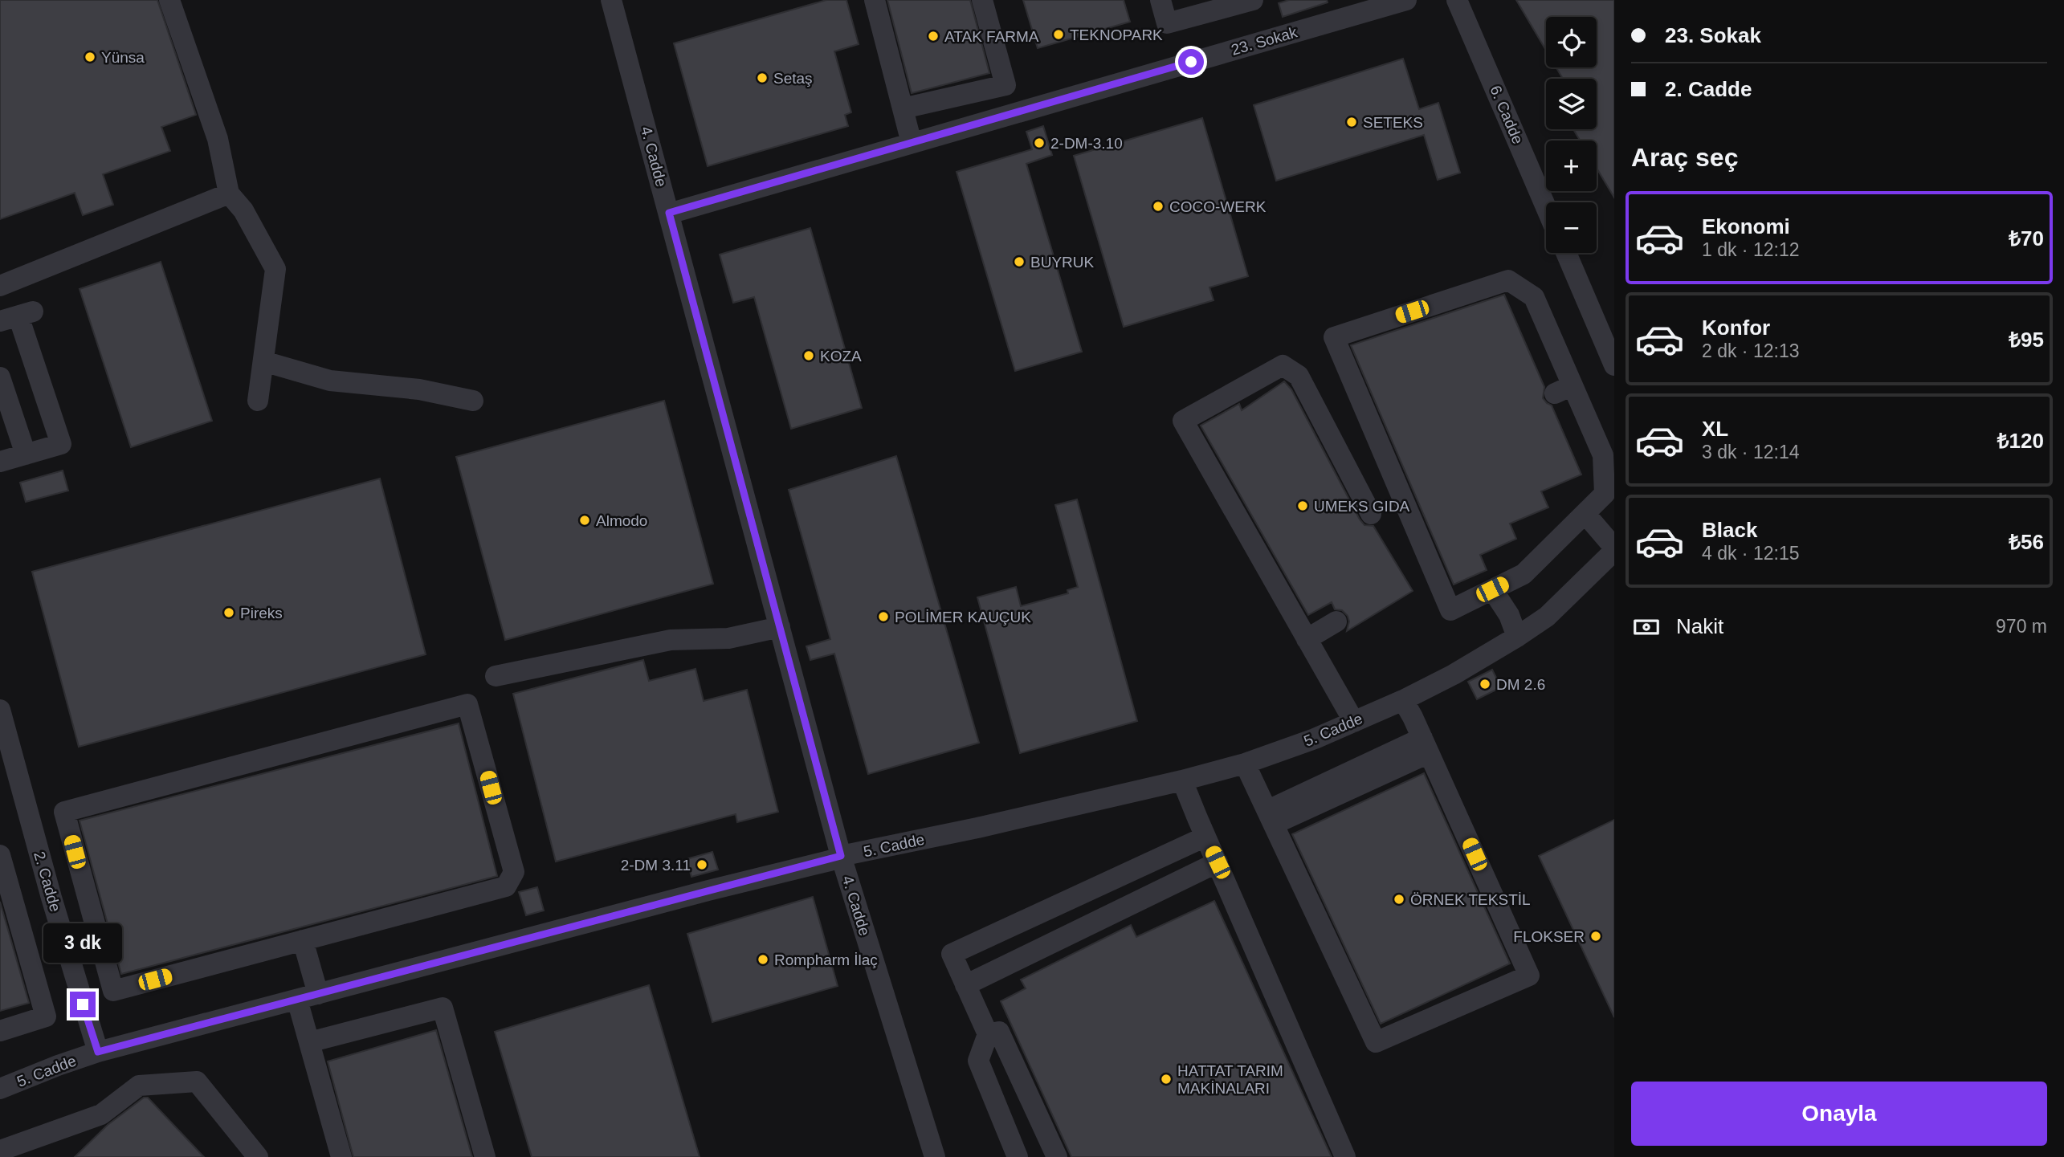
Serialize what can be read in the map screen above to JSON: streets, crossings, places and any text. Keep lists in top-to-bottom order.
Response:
{
  "streets": {
    "street": [
      "23. Sokak",
      "6. Cadde",
      "4. Cadde",
      "5. Cadde",
      "2. Cadde"
    ]
  },
  "crossings": [
    ["23. Sokak", "4. Cadde"],
    ["4. Cadde", "5. Cadde"],
    ["5. Cadde", "2. Cadde"]
  ],
  "places": [
    "TEKNOPARK",
    "ATAK FARMA",
    "Yünsa",
    "Setaş",
    "SETEKS",
    "2-DM-3.10",
    "COCO-WERK",
    "BUYRUK",
    "KOZA",
    "UMEKS GIDA",
    "Almodo",
    "Pireks",
    "POLİMER KAUÇUK",
    "DM 2.6",
    "2-DM 3.11",
    "ÖRNEK TEKSTİL",
    "FLOKSER",
    "Rompharm İlaç",
    "HATTAT TARIM MAKİNALARI"
  ],
  "page": {
    "banner": ["23. Sokak", "2. Cadde"],
    "map_buttons": ["+", "−"],
    "heading": "Araç seç",
    "list": [
      {
        "name": "Ekonomi",
        "note": "1 dk · 12:12",
        "value": "₺70"
      },
      {
        "name": "Konfor",
        "note": "2 dk · 12:13",
        "value": "₺95"
      },
      {
        "name": "XL",
        "note": "3 dk · 12:14",
        "value": "₺120"
      },
      {
        "name": "Black",
        "note": "4 dk · 12:15",
        "value": "₺56"
      }
    ],
    "pay": ["Nakit", "970 m"],
    "bubble": "3 dk",
    "buttons": "Onayla"
  }
}
